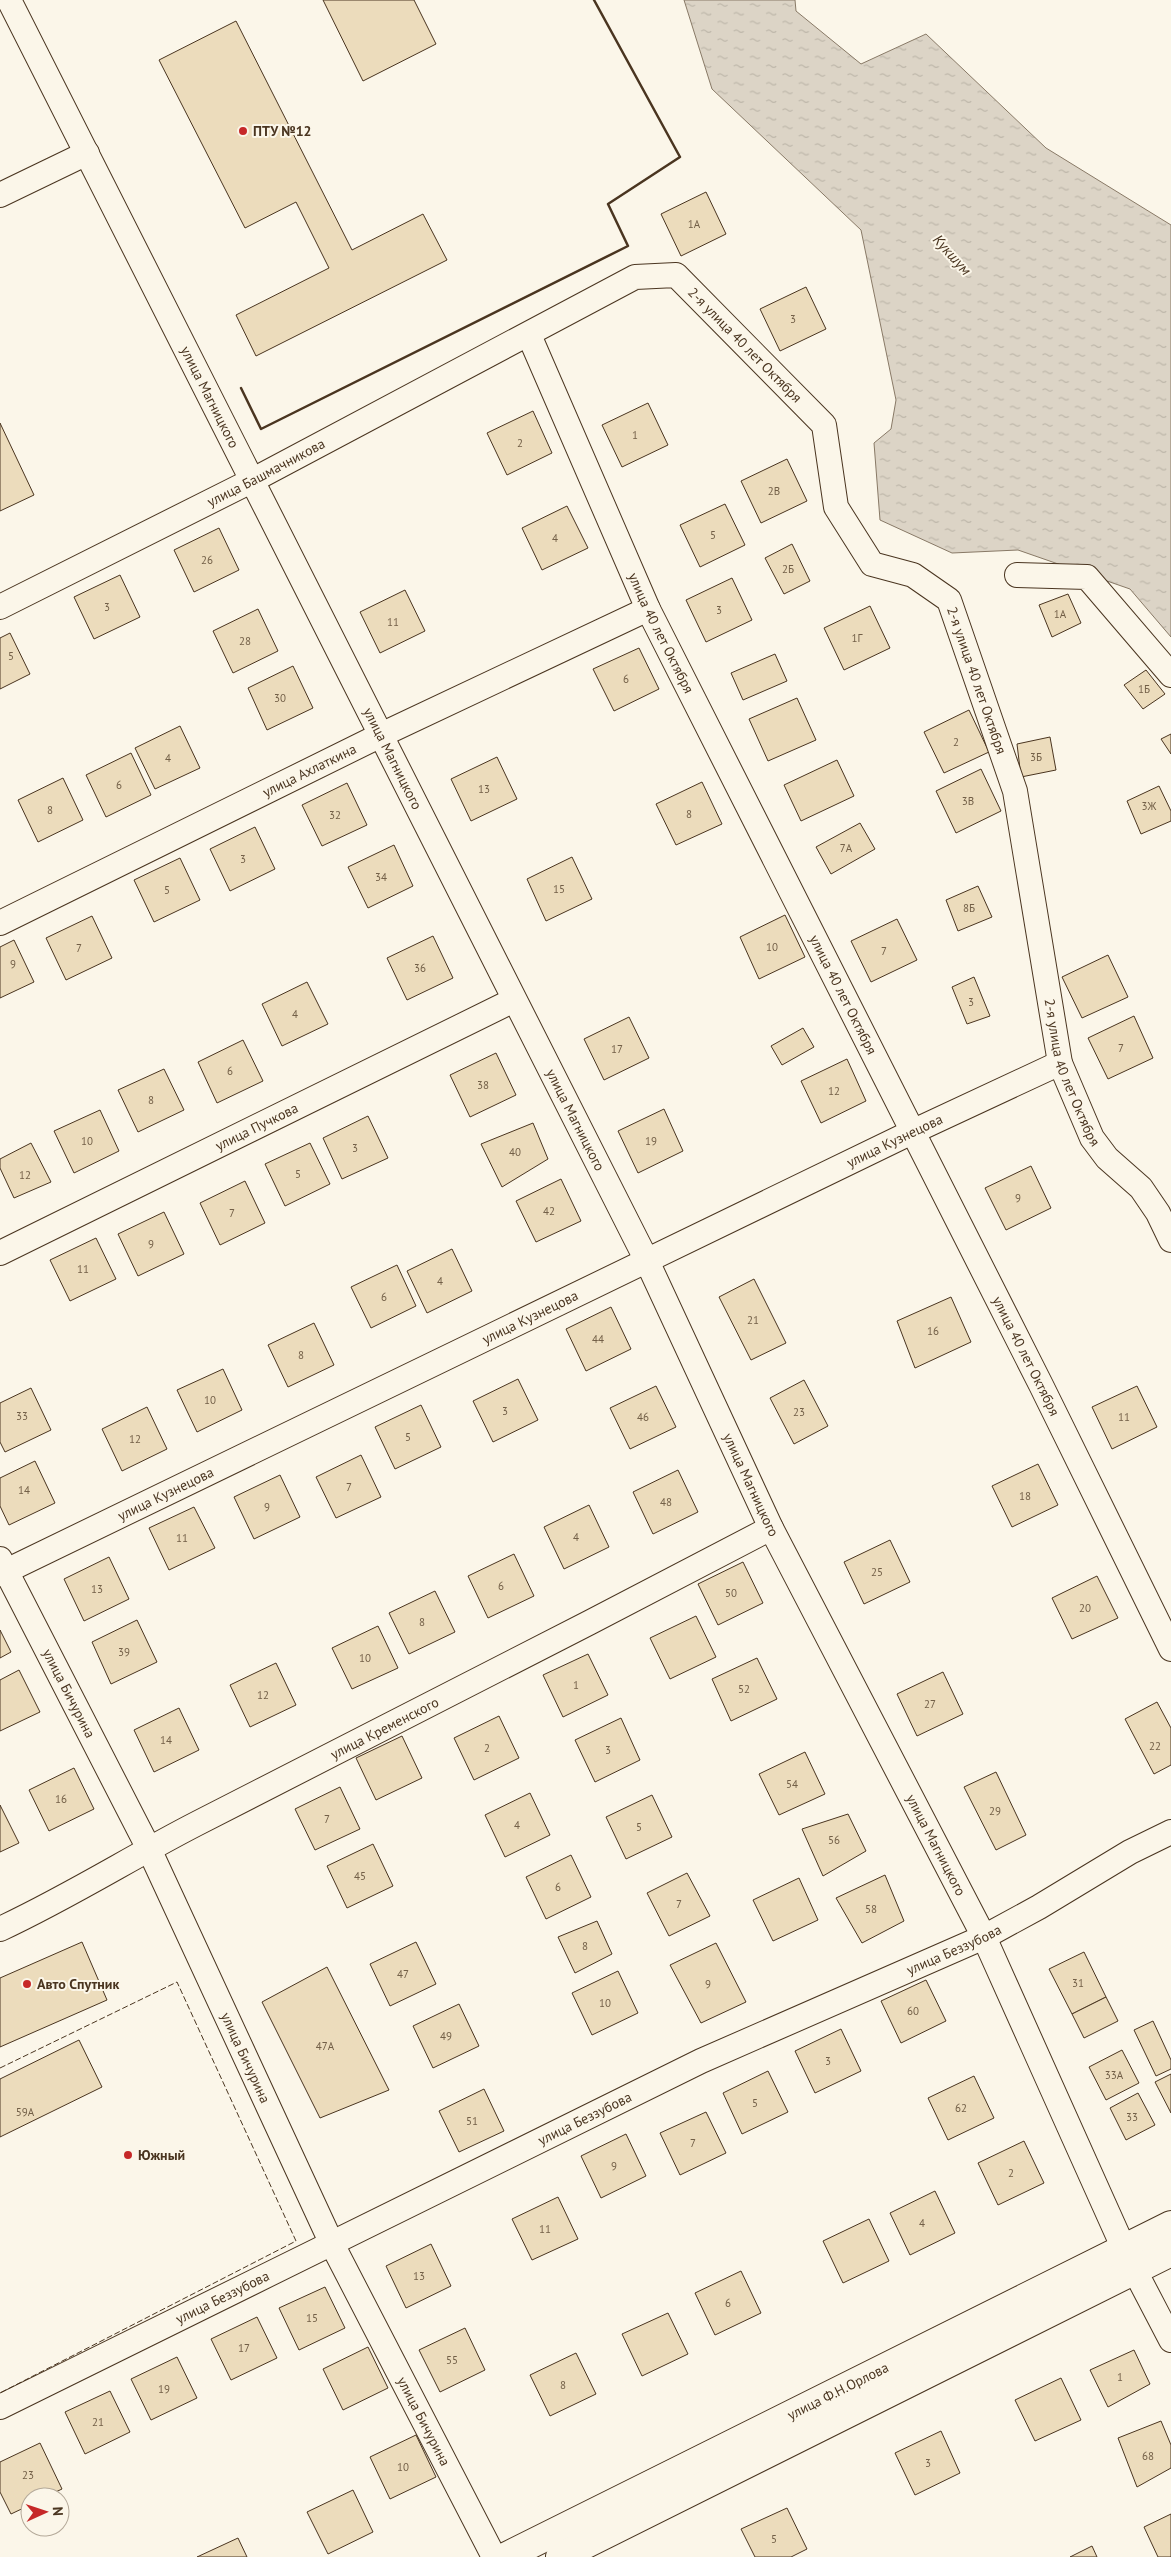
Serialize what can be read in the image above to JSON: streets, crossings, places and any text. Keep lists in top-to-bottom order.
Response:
{
  "streets": {
    "main road": ["улица Ф.Н.Орлова"],
    "street": [
      "2-я улица 40 лет Октября",
      "улица Магницкого",
      "улица Башмачникова",
      "улица 40 лет Октября",
      "улица Ахлаткина",
      "улица Пучкова",
      "улица Кузнецова",
      "улица Бичурина",
      "улица Кременского",
      "улица Беззубова"
    ]
  },
  "crossings": [
    ["2-я улица 40 лет Октября", "улица Башмачникова"],
    ["2-я улица 40 лет Октября", "улица 40 лет Октября"],
    ["2-я улица 40 лет Октября", "улица Кузнецова"],
    ["улица Магницкого", "улица Башмачникова"],
    ["улица Магницкого", "улица Ахлаткина"],
    ["улица Магницкого", "улица Пучкова"],
    ["улица Магницкого", "улица Кузнецова"],
    ["улица Магницкого", "улица Кременского"],
    ["улица Магницкого", "улица Беззубова"],
    ["улица Магницкого", "улица Ф.Н.Орлова"],
    ["улица Башмачникова", "улица 40 лет Октября"],
    ["улица 40 лет Октября", "улица Ахлаткина"],
    ["улица 40 лет Октября", "улица Кузнецова"],
    ["улица Кузнецова", "улица Бичурина"],
    ["улица Бичурина", "улица Кременского"],
    ["улица Бичурина", "улица Беззубова"]
  ],
  "water": ["Кукшум"],
  "places": ["ПТУ №12", "Авто Спутник", "Южный"],
  "house_numbers": [
    "1А",
    "3",
    "1",
    "2",
    "2В",
    "5",
    "4",
    "26",
    "2Б",
    "3",
    "3",
    "1А",
    "11",
    "1Г",
    "28",
    "5",
    "6",
    "1Б",
    "30",
    "2",
    "3Б",
    "4",
    "6",
    "13",
    "3В",
    "3Ж",
    "8",
    "8",
    "32",
    "7А",
    "3",
    "34",
    "15",
    "5",
    "8Б",
    "10",
    "7",
    "7",
    "9",
    "36",
    "3",
    "4",
    "7",
    "17",
    "6",
    "38",
    "12",
    "8",
    "10",
    "19",
    "3",
    "40",
    "5",
    "12",
    "9",
    "42",
    "7",
    "9",
    "11",
    "4",
    "6",
    "21",
    "16",
    "44",
    "8",
    "10",
    "3",
    "23",
    "33",
    "46",
    "11",
    "5",
    "12",
    "7",
    "14",
    "18",
    "48",
    "9",
    "4",
    "11",
    "25",
    "6",
    "13",
    "50",
    "20",
    "8",
    "39",
    "10",
    "1",
    "52",
    "12",
    "27",
    "14",
    "22",
    "2",
    "3",
    "54",
    "16",
    "29",
    "7",
    "4",
    "5",
    "56",
    "45",
    "6",
    "7",
    "58",
    "8",
    "47",
    "31",
    "9",
    "10",
    "60",
    "49",
    "47А",
    "3",
    "33А",
    "5",
    "62",
    "59А",
    "33",
    "51",
    "7",
    "9",
    "2",
    "4",
    "11",
    "13",
    "6",
    "15",
    "17",
    "55",
    "1",
    "8",
    "19",
    "21",
    "68",
    "3",
    "10",
    "23",
    "5"
  ],
  "north": "right"
}
